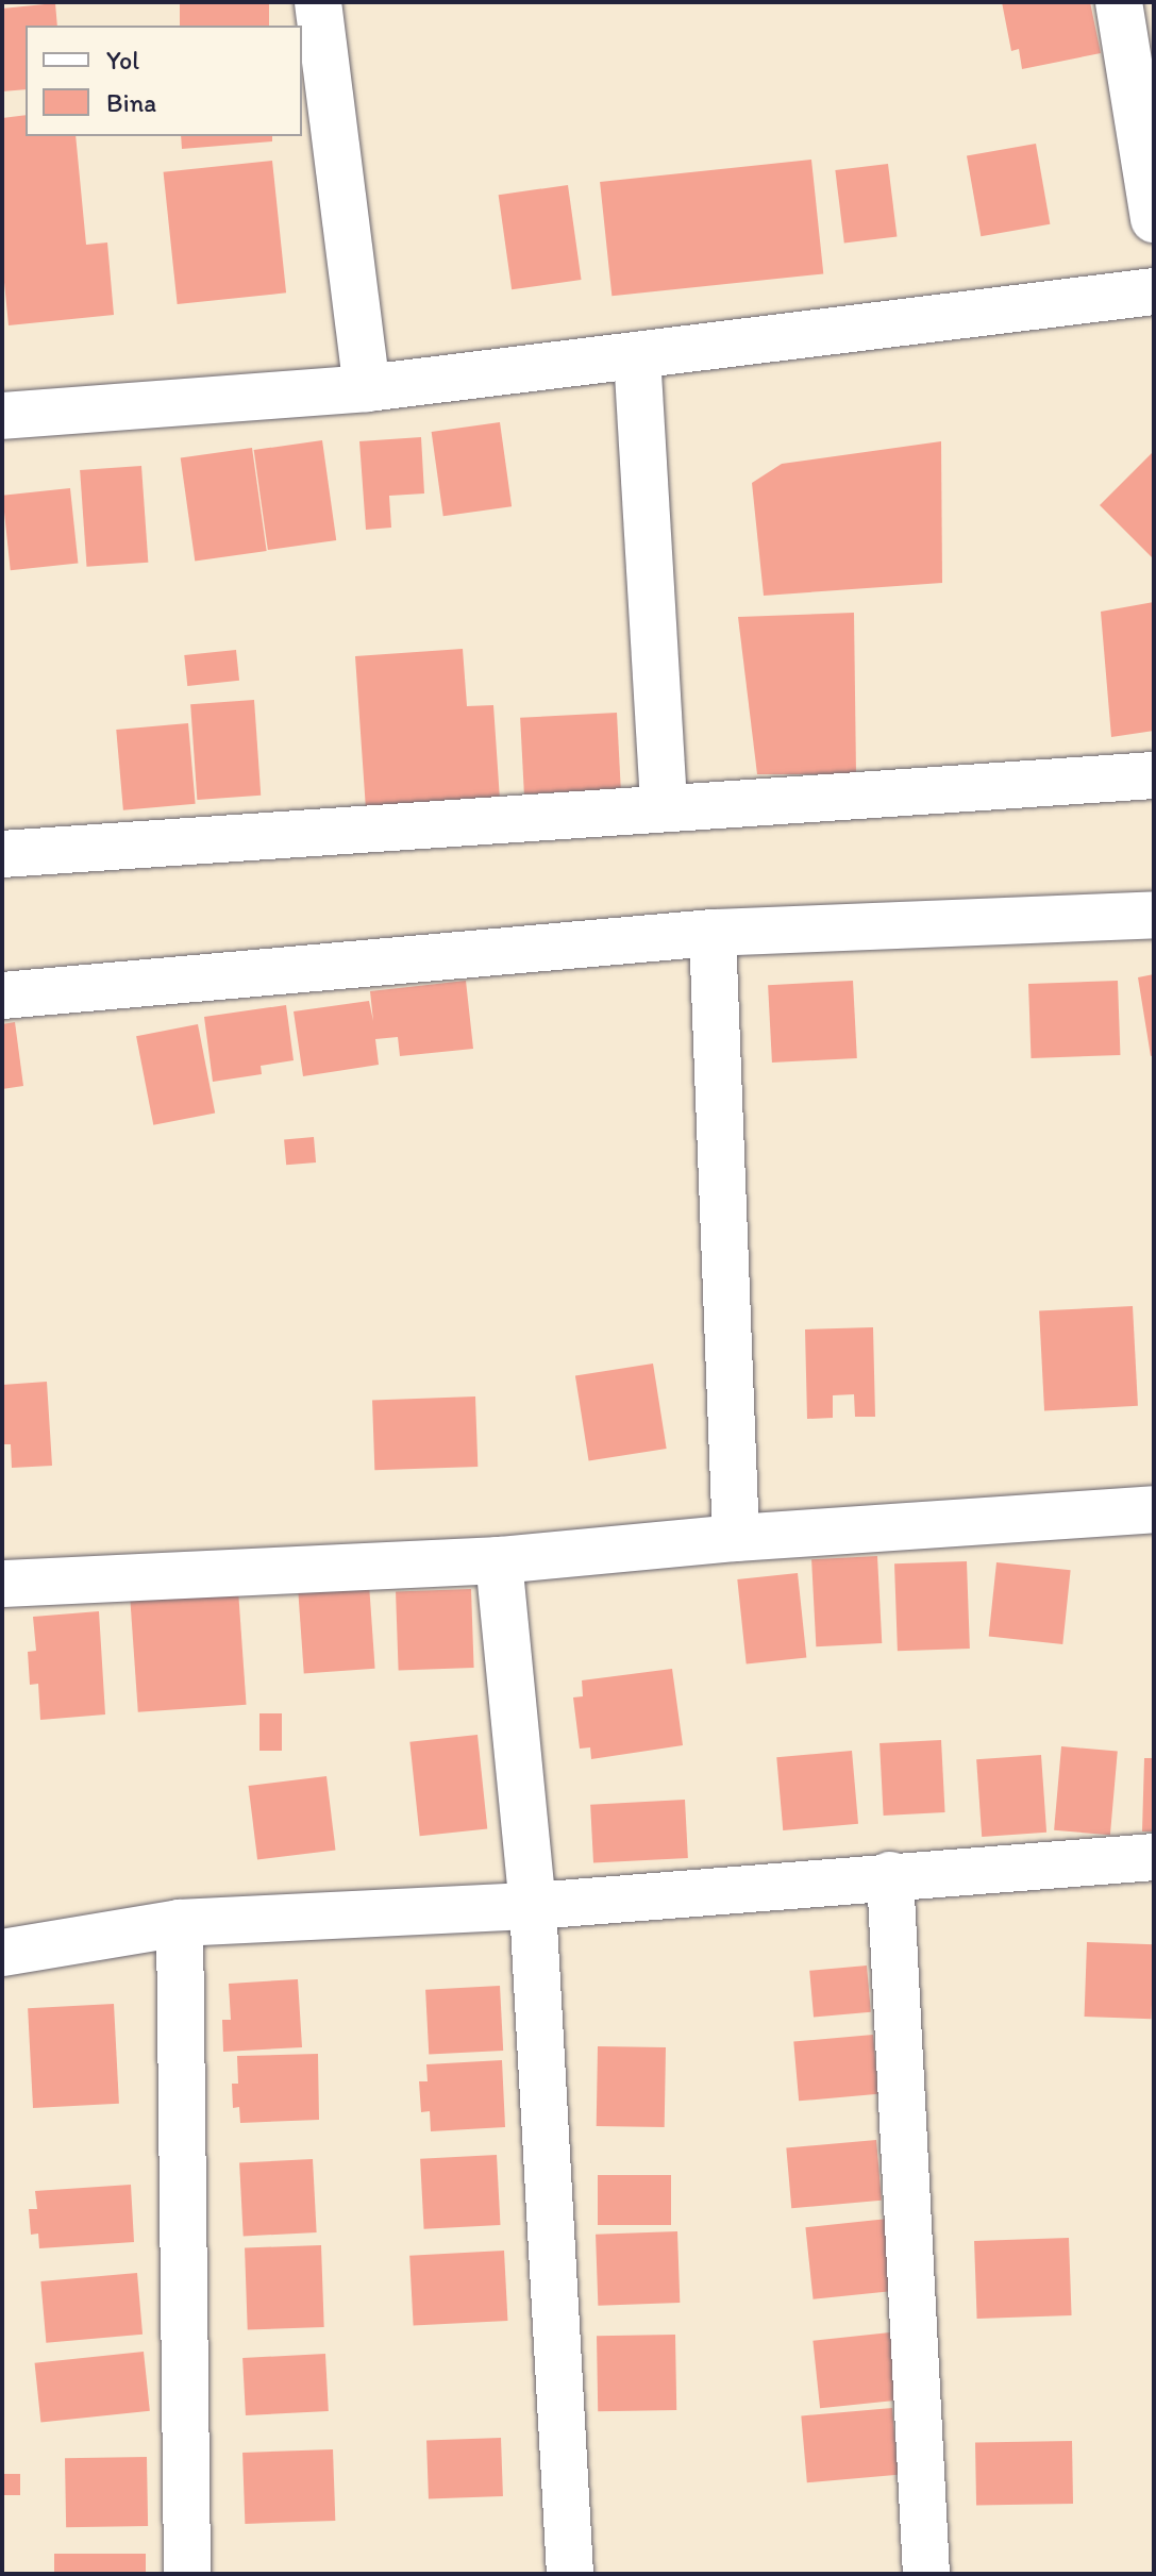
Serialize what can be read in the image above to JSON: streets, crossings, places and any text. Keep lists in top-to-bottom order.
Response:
{
  "legend": ["Yol", "Bina"]
}
